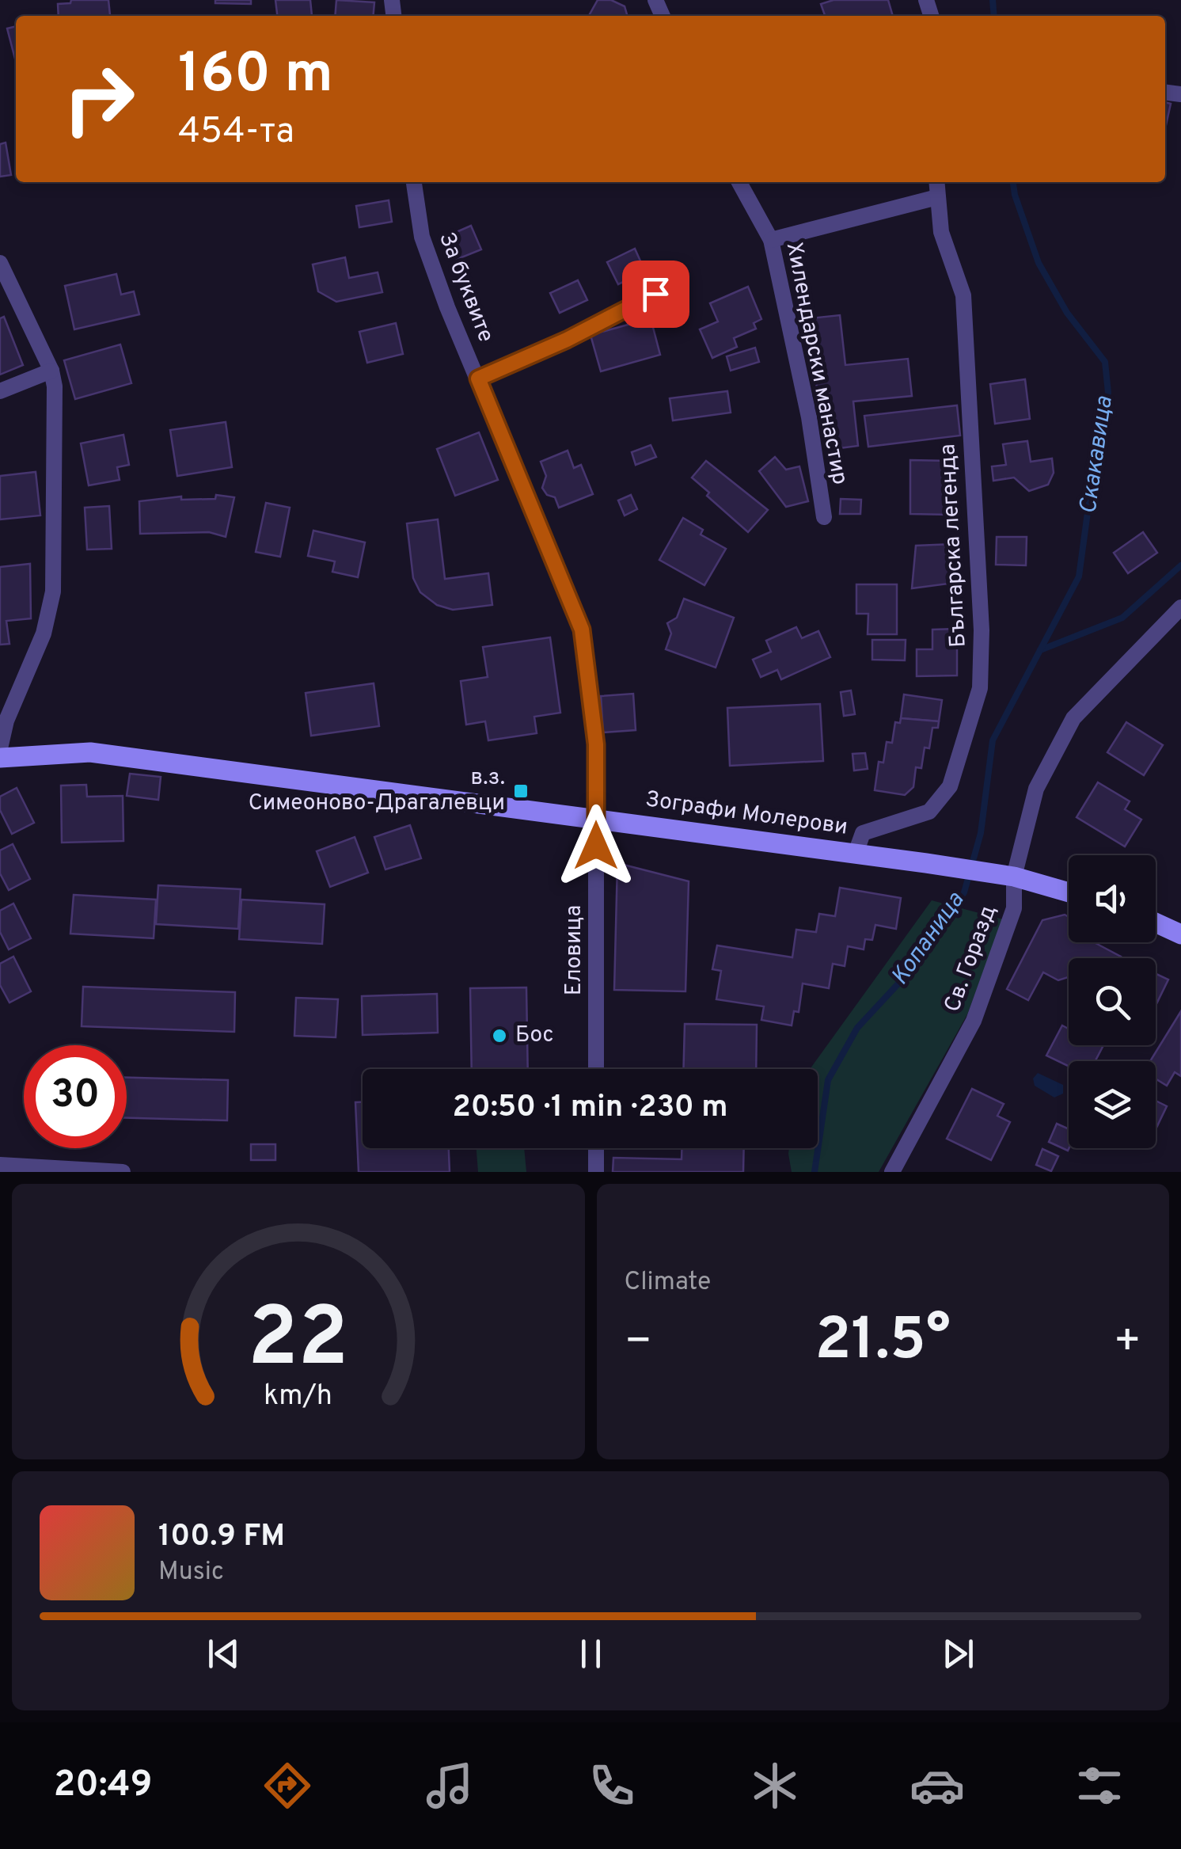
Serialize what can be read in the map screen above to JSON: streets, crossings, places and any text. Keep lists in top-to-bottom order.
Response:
{
  "streets": {
    "street": [
      "За буквите",
      "Хилендарски манастир",
      "Българска легенда",
      "Зографи Молерови",
      "Еловица",
      "Св. Горазд"
    ]
  },
  "crossings": [
    ["За буквите", "Зографи Молерови"],
    ["За буквите", "Еловица"],
    ["Българска легенда", "Зографи Молерови"],
    ["Зографи Молерови", "Еловица"],
    ["Зографи Молерови", "Св. Горазд"]
  ],
  "water": ["Скакавица", "Копаница"],
  "places": {
    "transit": ["в.з. Симеоново-Драгалевци"],
    "other": ["Бос"]
  },
  "page": {
    "turn": ["160 m", "454-та"],
    "limit": "30",
    "trip": "20:50 · 1 min · 230 m",
    "tile": "Climate",
    "heat": ["−", "21.5°", "+"],
    "song": ["100.9 FM", "Music"],
    "tabs": "20:49",
    "gauge": ["22", "km/h"]
  }
}
